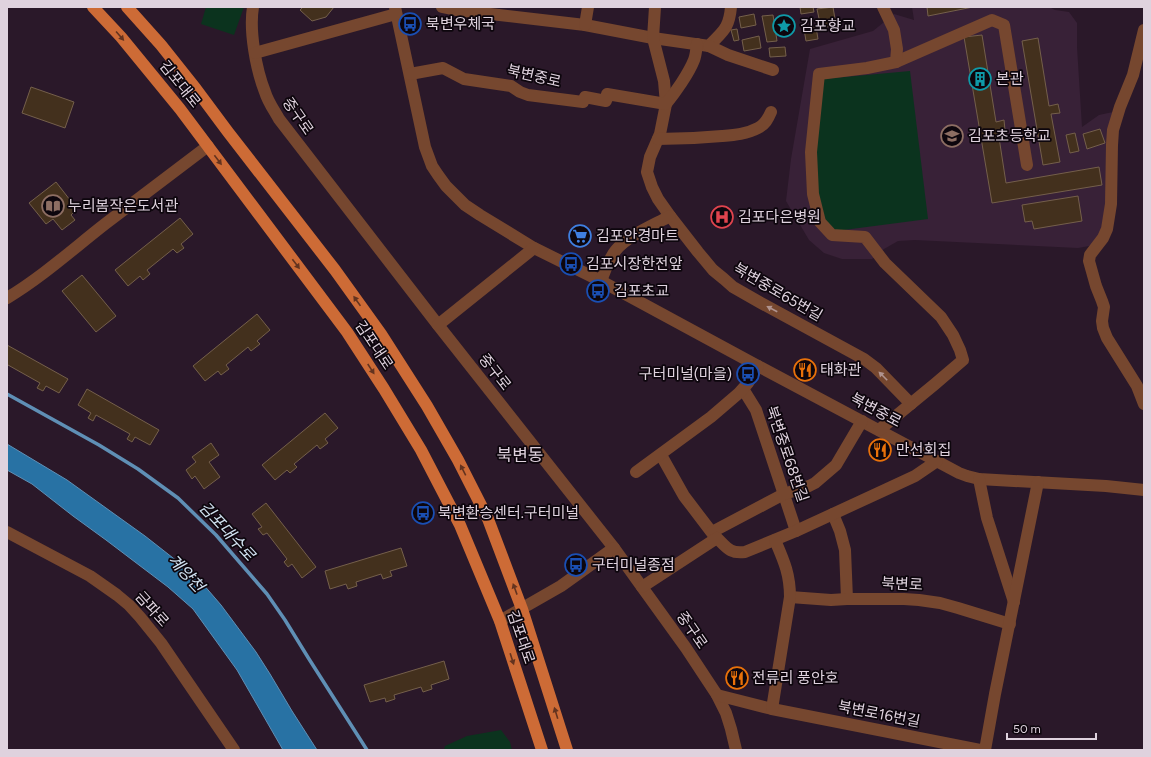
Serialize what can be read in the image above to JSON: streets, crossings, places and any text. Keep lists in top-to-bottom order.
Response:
{
  "streets": {
    "main road": ["김포대로"],
    "street": [
      "북변중로",
      "중구로",
      "북변중로65번길",
      "북변중로68번길",
      "북변로",
      "금파로",
      "북변로16번길"
    ]
  },
  "crossings": [
    ["북변중로", "중구로"],
    ["북변중로", "북변중로65번길"],
    ["중구로", "북변로16번길"]
  ],
  "one_way": ["북변중로65번길"],
  "districts": ["북변동"],
  "water": ["김포대수로", "계양천"],
  "places": {
    "bus stop": [
      "북변우체국",
      "김포시장한전앞",
      "김포초교",
      "구터미널(마을)",
      "북변환승센터.구터미널",
      "구터미널종점"
    ],
    "place": ["김포향교"],
    "building": ["본관"],
    "school or university": ["김포초등학교"],
    "library": ["누리봄작은도서관"],
    "hospital": ["김포다은병원"],
    "supermarket": ["김포안경마트"],
    "restaurant": ["태화관", "만선회집", "전류리 풍안호"]
  },
  "scale_bar": "50 m"
}
